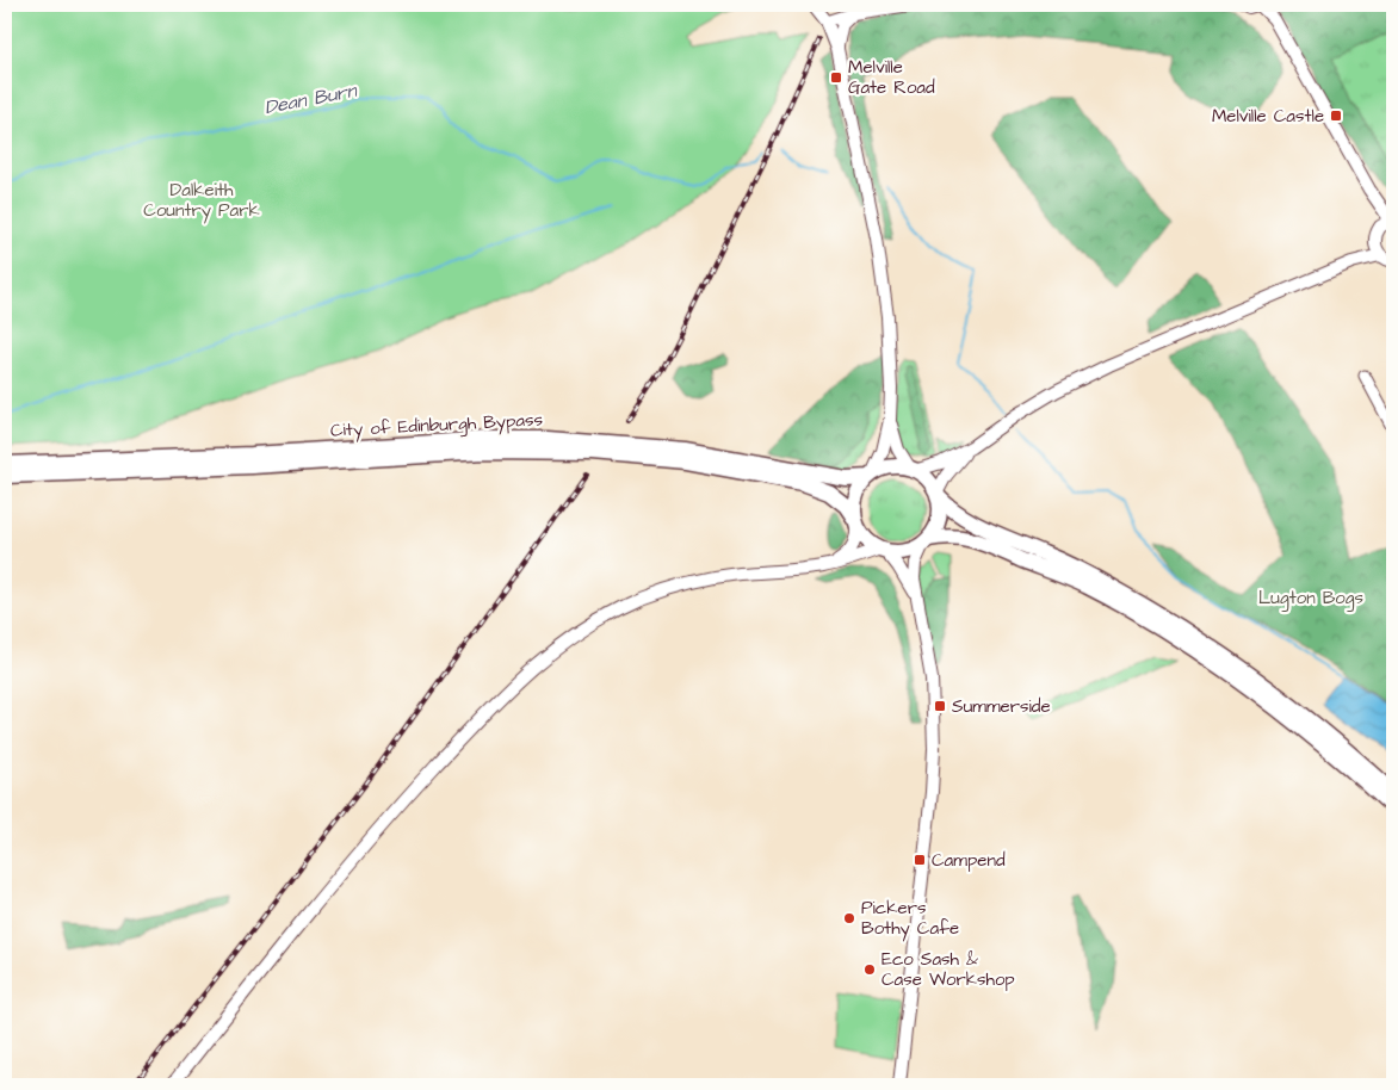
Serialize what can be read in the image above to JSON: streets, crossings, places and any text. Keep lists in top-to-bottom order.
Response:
{
  "streets": {
    "highway": ["City of Edinburgh Bypass"]
  },
  "water": ["Dean Burn"],
  "parks": ["Dalkeith Country Park", "Lugton Bogs"],
  "places": {
    "transit": [
      "Melville Gate Road",
      "Melville Castle",
      "Summerside",
      "Campend"
    ],
    "other": ["Pickers Bothy Cafe", "Eco Sash & Case Workshop"]
  }
}
